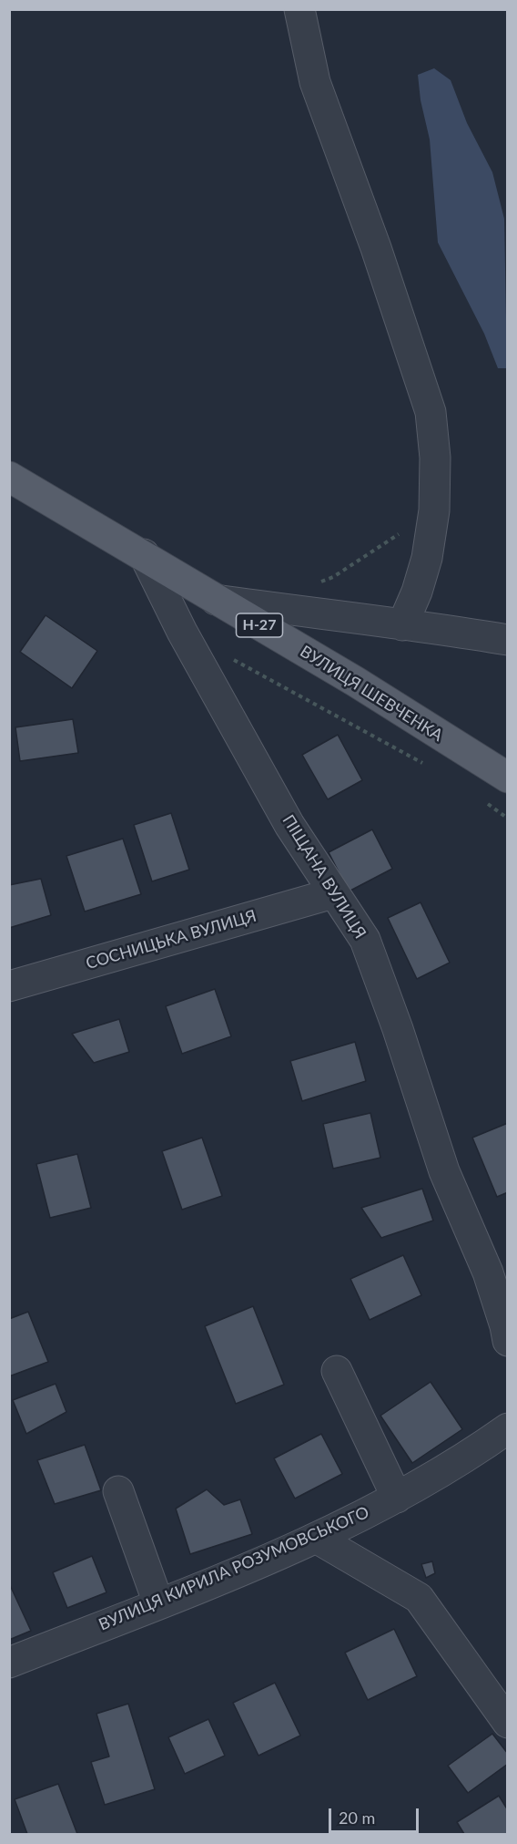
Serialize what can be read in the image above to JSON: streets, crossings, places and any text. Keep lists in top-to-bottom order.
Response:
{
  "streets": {
    "main road": ["Н-27", "ВУЛИЦЯ ШЕВЧЕНКА"],
    "street": ["ПІЩАНА ВУЛИЦЯ", "СОСНИЦЬКА ВУЛИЦЯ", "ВУЛИЦЯ КИРИЛА РОЗУМОВСЬКОГО"]
  },
  "crossings": [
    ["ВУЛИЦЯ ШЕВЧЕНКА", "ПІЩАНА ВУЛИЦЯ"],
    ["ПІЩАНА ВУЛИЦЯ", "СОСНИЦЬКА ВУЛИЦЯ"]
  ],
  "scale_bar": "20 m"
}
